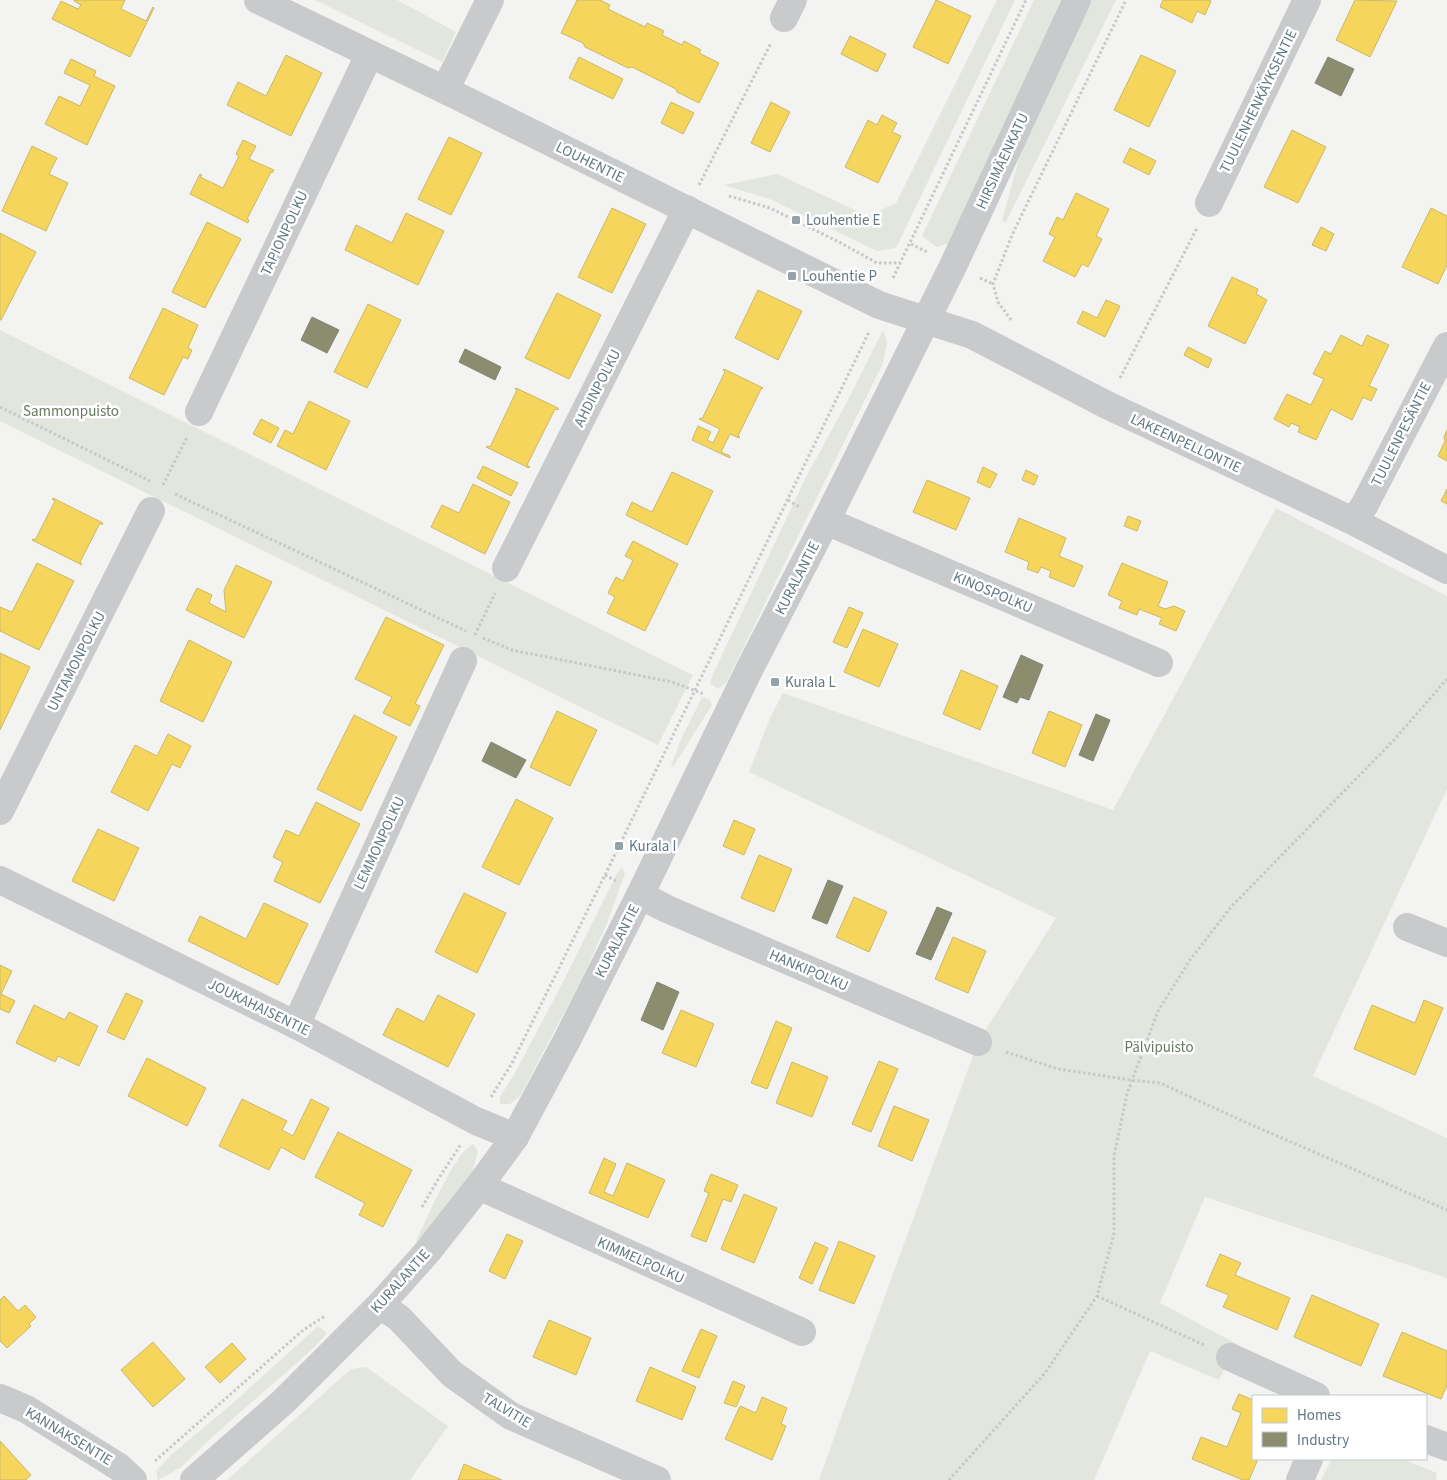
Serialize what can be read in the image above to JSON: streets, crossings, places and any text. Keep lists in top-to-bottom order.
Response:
{
  "streets": {
    "street": [
      "TUULENHENKÄYKSENTIE",
      "HIRSIMÄENKATU",
      "LOUHENTIE",
      "TAPIONPOLKU",
      "AHDINPOLKU",
      "TUULENPESÄNTIE",
      "LAKEENPELLONTIE",
      "KURALANTIE",
      "KINOSPOLKU",
      "UNTAMONPOLKU",
      "LEMMONPOLKU",
      "HANKIPOLKU",
      "JOUKAHAISENTIE",
      "KIMMELPOLKU",
      "TALVITIE",
      "KANNAKSENTIE"
    ]
  },
  "crossings": [
    ["HIRSIMÄENKATU", "LOUHENTIE"],
    ["HIRSIMÄENKATU", "LAKEENPELLONTIE"],
    ["HIRSIMÄENKATU", "KURALANTIE"],
    ["LOUHENTIE", "TAPIONPOLKU"],
    ["LOUHENTIE", "AHDINPOLKU"],
    ["LOUHENTIE", "LAKEENPELLONTIE"],
    ["LOUHENTIE", "KURALANTIE"],
    ["TUULENPESÄNTIE", "LAKEENPELLONTIE"],
    ["LAKEENPELLONTIE", "KURALANTIE"],
    ["KURALANTIE", "KINOSPOLKU"],
    ["KURALANTIE", "HANKIPOLKU"],
    ["KURALANTIE", "JOUKAHAISENTIE"],
    ["KURALANTIE", "KIMMELPOLKU"],
    ["KURALANTIE", "TALVITIE"],
    ["LEMMONPOLKU", "JOUKAHAISENTIE"]
  ],
  "parks": ["Sammonpuisto", "Pälvipuisto"],
  "places": {
    "transit": [
      "Louhentie E",
      "Louhentie P",
      "Kurala L",
      "Kurala I"
    ]
  },
  "legend": ["Homes", "Industry"]
}
